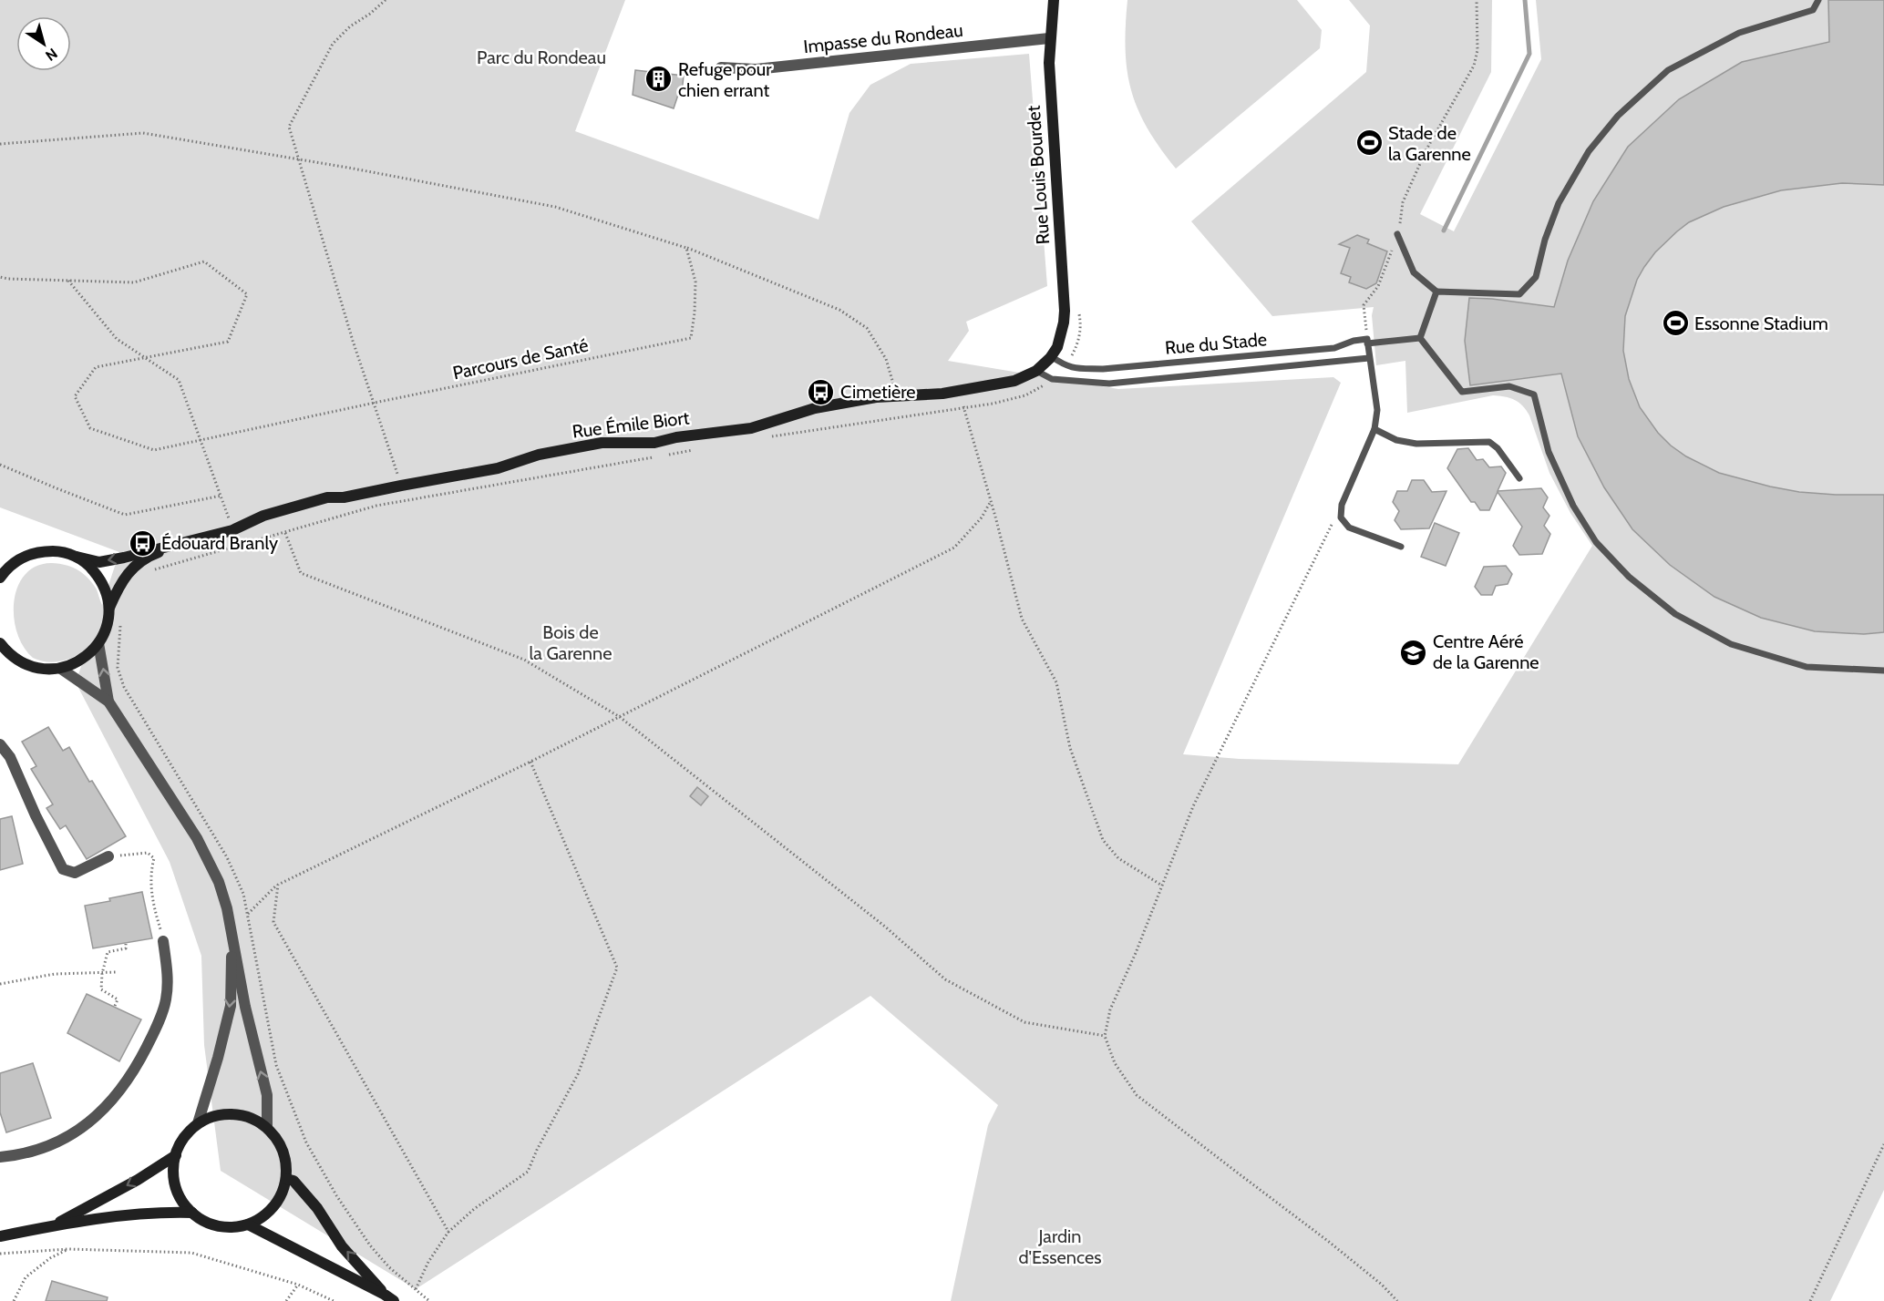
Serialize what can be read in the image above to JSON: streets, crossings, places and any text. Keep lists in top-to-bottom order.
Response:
{
  "streets": {
    "street": ["Impasse du Rondeau", "Rue Louis Bourdet", "Rue Émile Biort"],
    "lane": ["Rue du Stade"],
    "path": ["Parcours de Santé"]
  },
  "crossings": [
    ["Impasse du Rondeau", "Rue Louis Bourdet"],
    ["Rue Louis Bourdet", "Rue Émile Biort"],
    ["Rue du Stade", "Rue Émile Biort"]
  ],
  "parks": ["Parc du Rondeau", "Bois de la Garenne", "Jardin d'Essences"],
  "places": {
    "building": ["Refuge pour chien errant"],
    "sports": ["Stade de la Garenne", "Essonne Stadium"],
    "bus stop": ["Cimetière", "Édouard Branly"],
    "school or university": ["Centre Aéré de la Garenne"]
  },
  "north": "bottom right"
}
